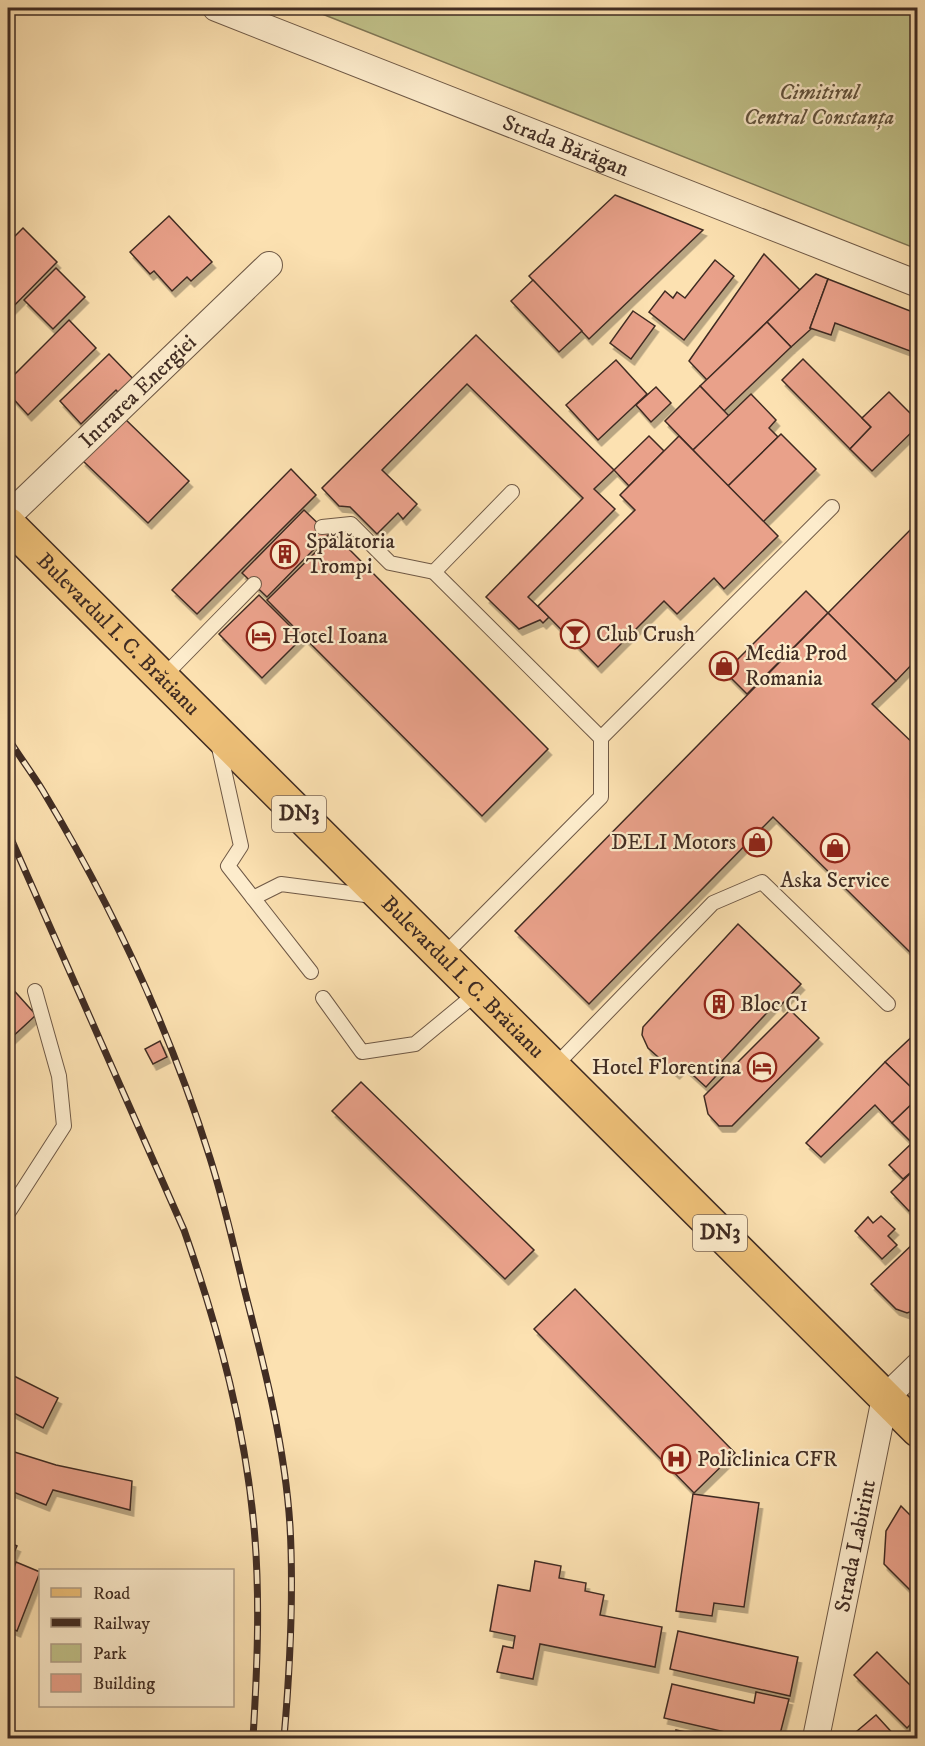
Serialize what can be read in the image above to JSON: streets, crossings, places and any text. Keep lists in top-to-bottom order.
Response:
{
  "streets": {
    "main road": ["Bulevardul I. C. Brătianu", "DN3"],
    "street": ["Strada Bărăgan", "Intrarea Energiei", "Strada Labirint"]
  },
  "crossings": [
    ["Bulevardul I. C. Brătianu", "Strada Labirint"]
  ],
  "parks": ["Cimitirul Central Constanța"],
  "places": {
    "building": ["Spălătoria Trompi", "Bloc C1"],
    "bar": ["Club Crush"],
    "hotel": ["Hotel Ioana", "Hotel Florentina"],
    "shop": ["Media Prod Romania", "DELI Motors", "Aska Service"],
    "hospital": ["Policlinica CFR"]
  },
  "legend": [
    "Road",
    "Railway",
    "Park",
    "Building"
  ]
}
